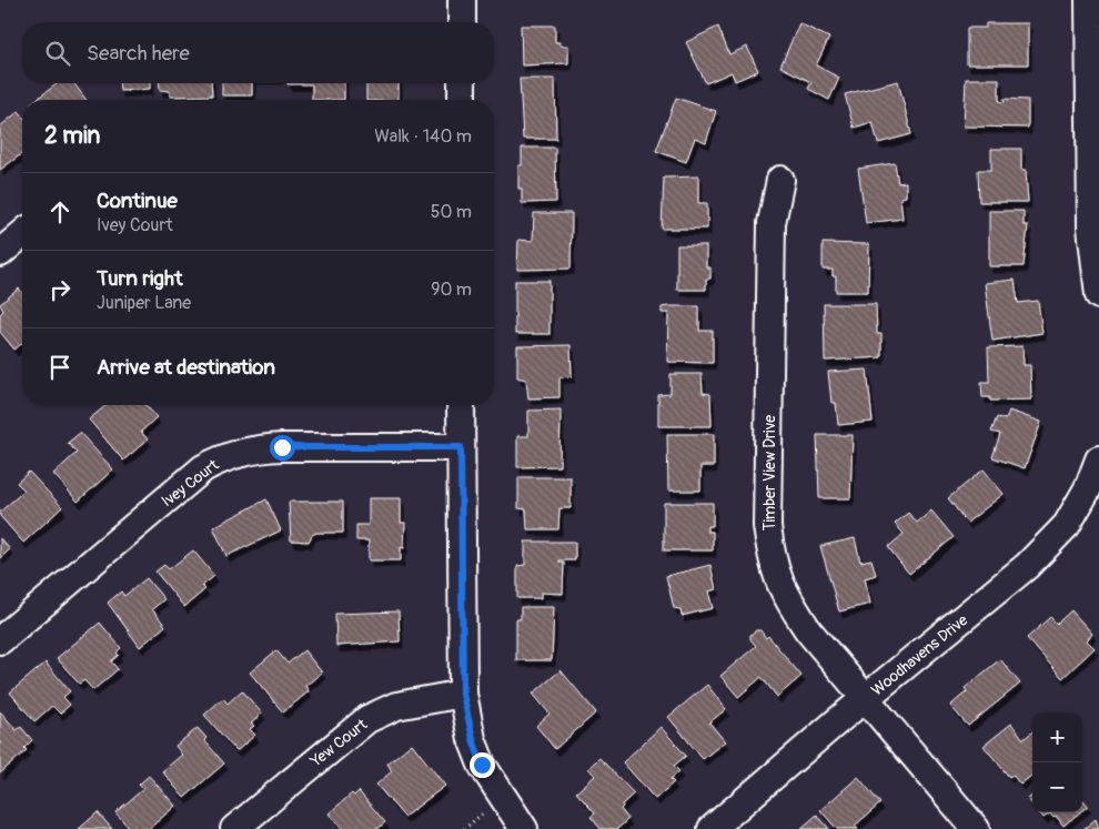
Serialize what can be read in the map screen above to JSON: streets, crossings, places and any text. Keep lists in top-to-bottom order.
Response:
{
  "streets": {
    "street": [
      "Timber View Drive",
      "Ivey Court",
      "Woodhavens Drive",
      "Yew Court"
    ]
  },
  "crossings": [
    ["Timber View Drive", "Woodhavens Drive"]
  ],
  "page": {
    "search": "Search here",
    "heading": ["2 min", "Walk · 140 m"],
    "list": [
      ["Continue", "Ivey Court", "50 m"],
      ["Turn right", "Juniper Lane", "90 m"],
      "Arrive at destination"
    ],
    "map_buttons": ["+", "−"]
  }
}
